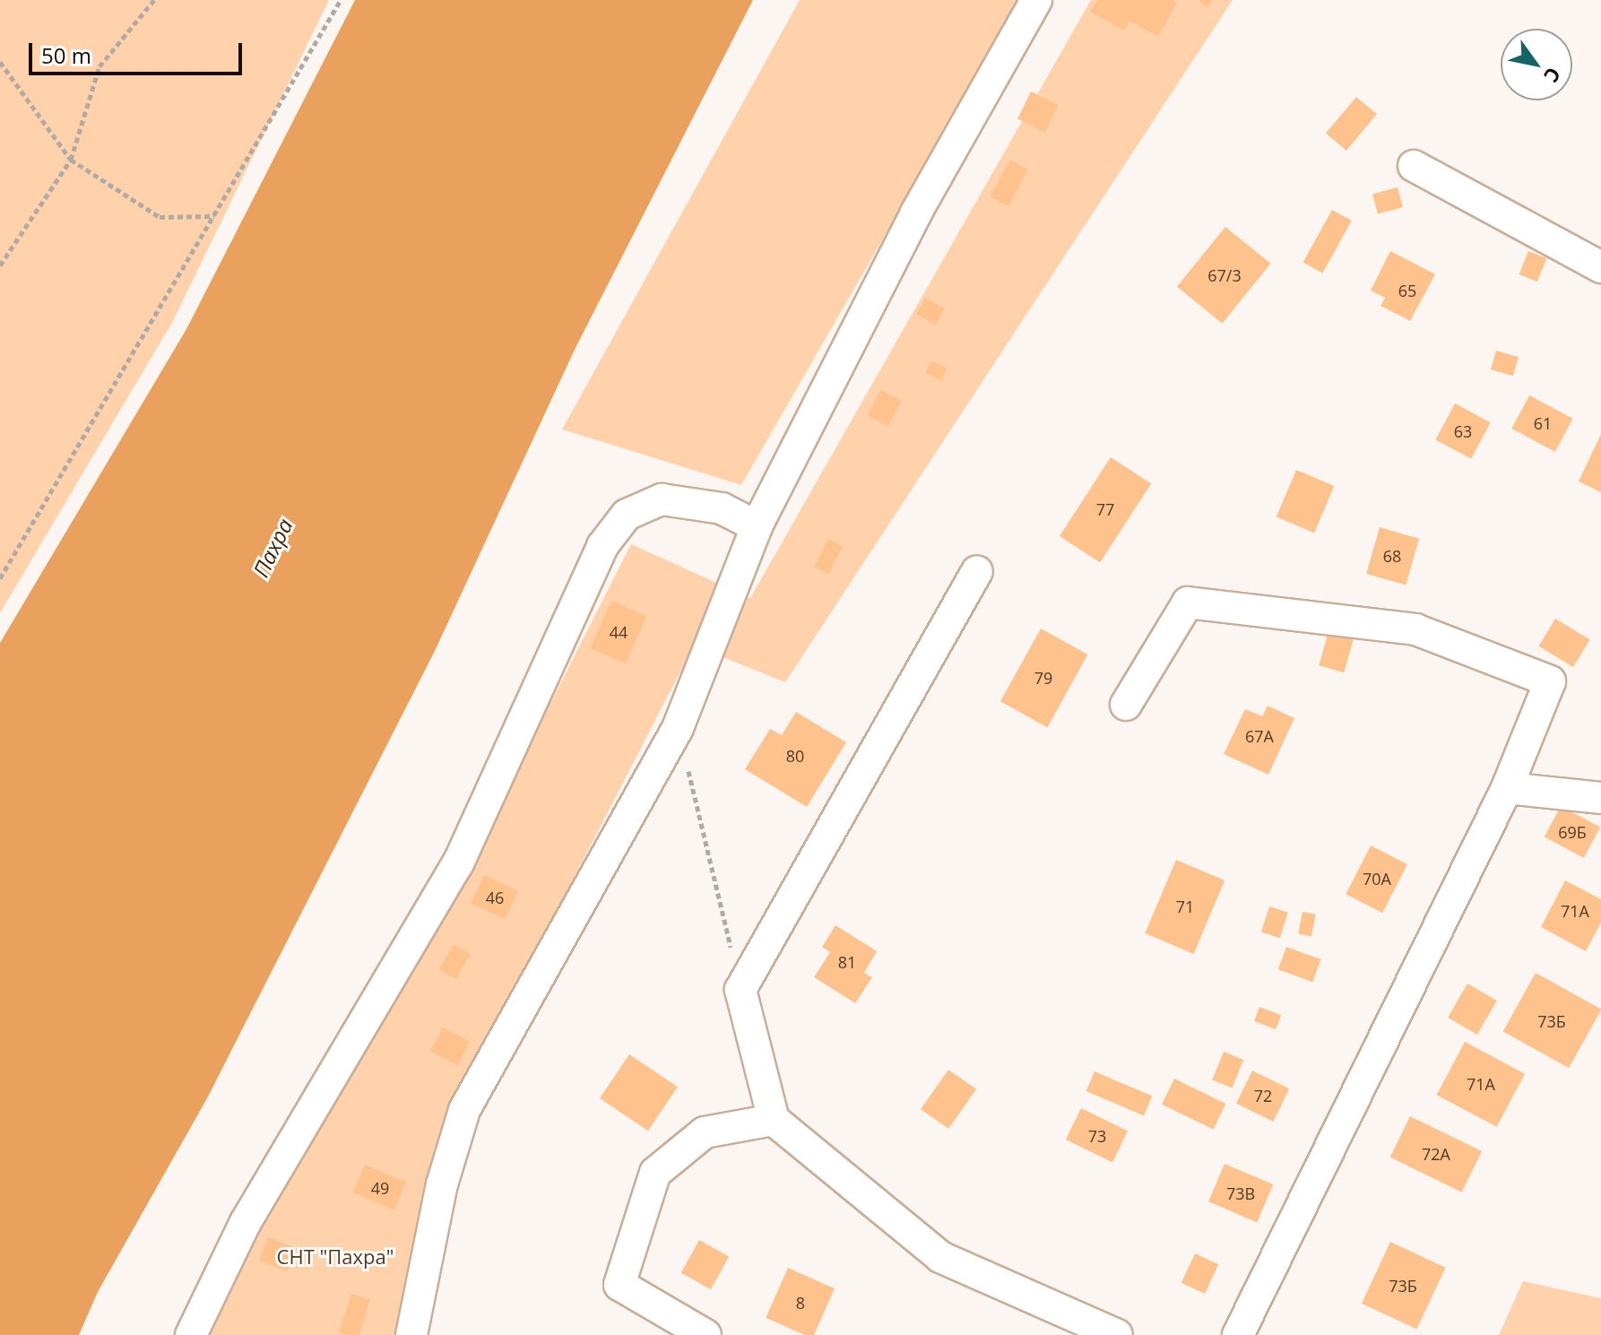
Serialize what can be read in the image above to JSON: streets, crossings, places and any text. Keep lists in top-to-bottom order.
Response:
{
  "water": ["Пахра"],
  "parks": ["СНТ \"Пахра\""],
  "house_numbers": [
    "67/3",
    "65",
    "61",
    "63",
    "77",
    "68",
    "44",
    "79",
    "67А",
    "80",
    "69Б",
    "70А",
    "46",
    "71",
    "71А",
    "81",
    "73Б",
    "71А",
    "72",
    "73",
    "72А",
    "49",
    "73В",
    "73Б",
    "8"
  ],
  "scale_bar": "50 m",
  "north": "bottom right"
}
